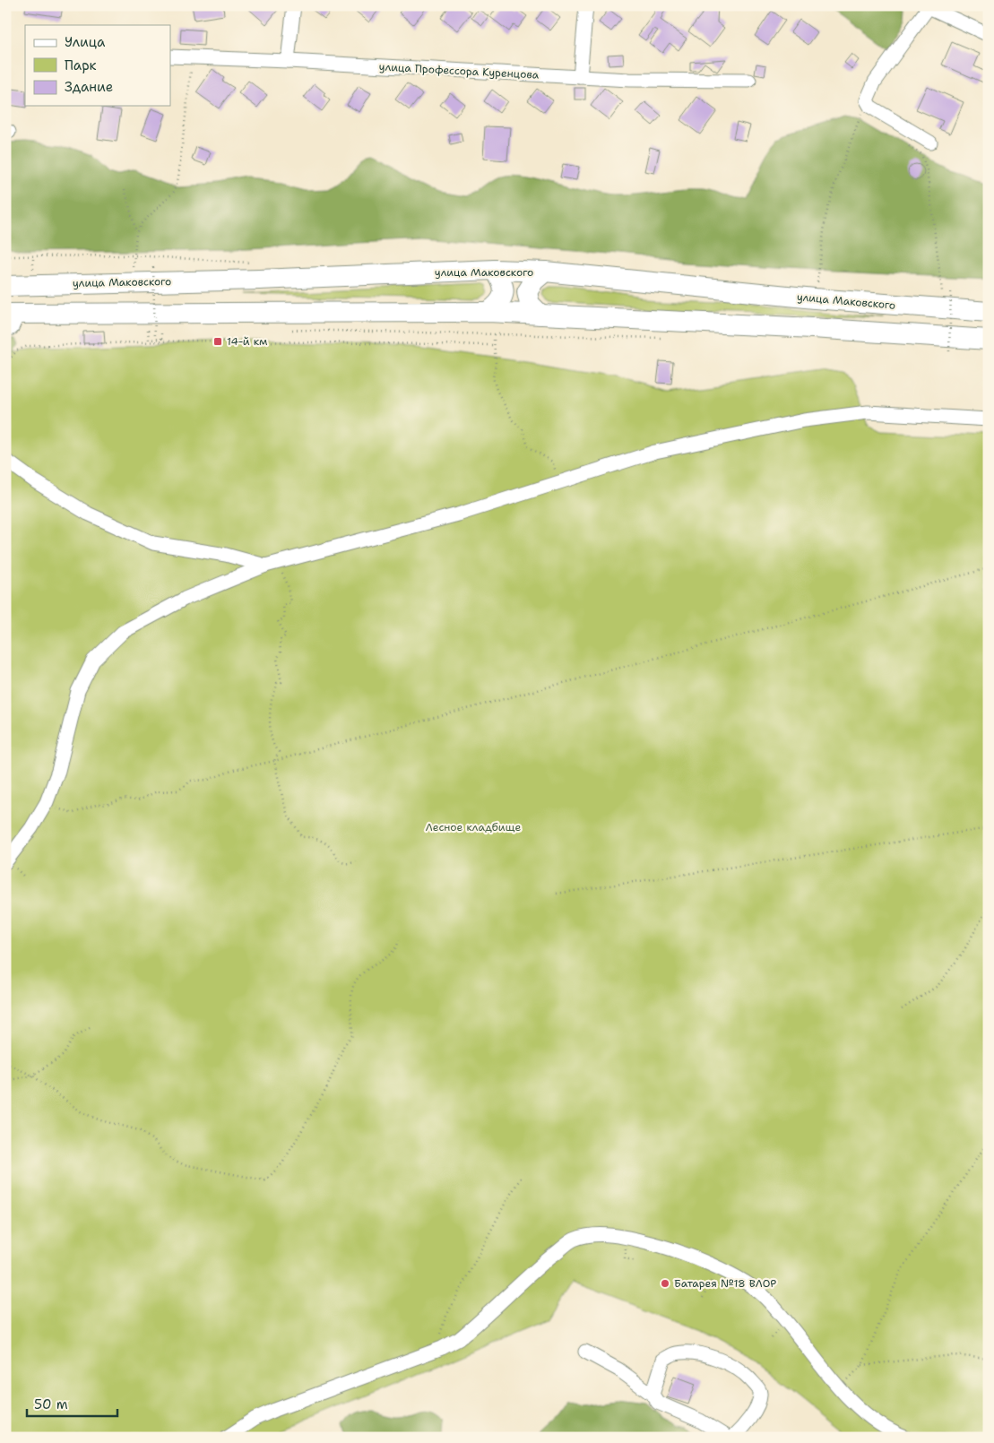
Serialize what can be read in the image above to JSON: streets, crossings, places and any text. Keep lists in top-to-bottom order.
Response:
{
  "streets": {
    "highway": ["улица Маковского"],
    "street": ["улица Профессора Куренцова"]
  },
  "parks": ["Лесное кладбище"],
  "places": {
    "transit": ["14-й км"],
    "other": ["Батарея №18 ВЛОР"]
  },
  "legend": ["Улица", "Парк", "Здание"],
  "scale_bar": "50 m"
}
